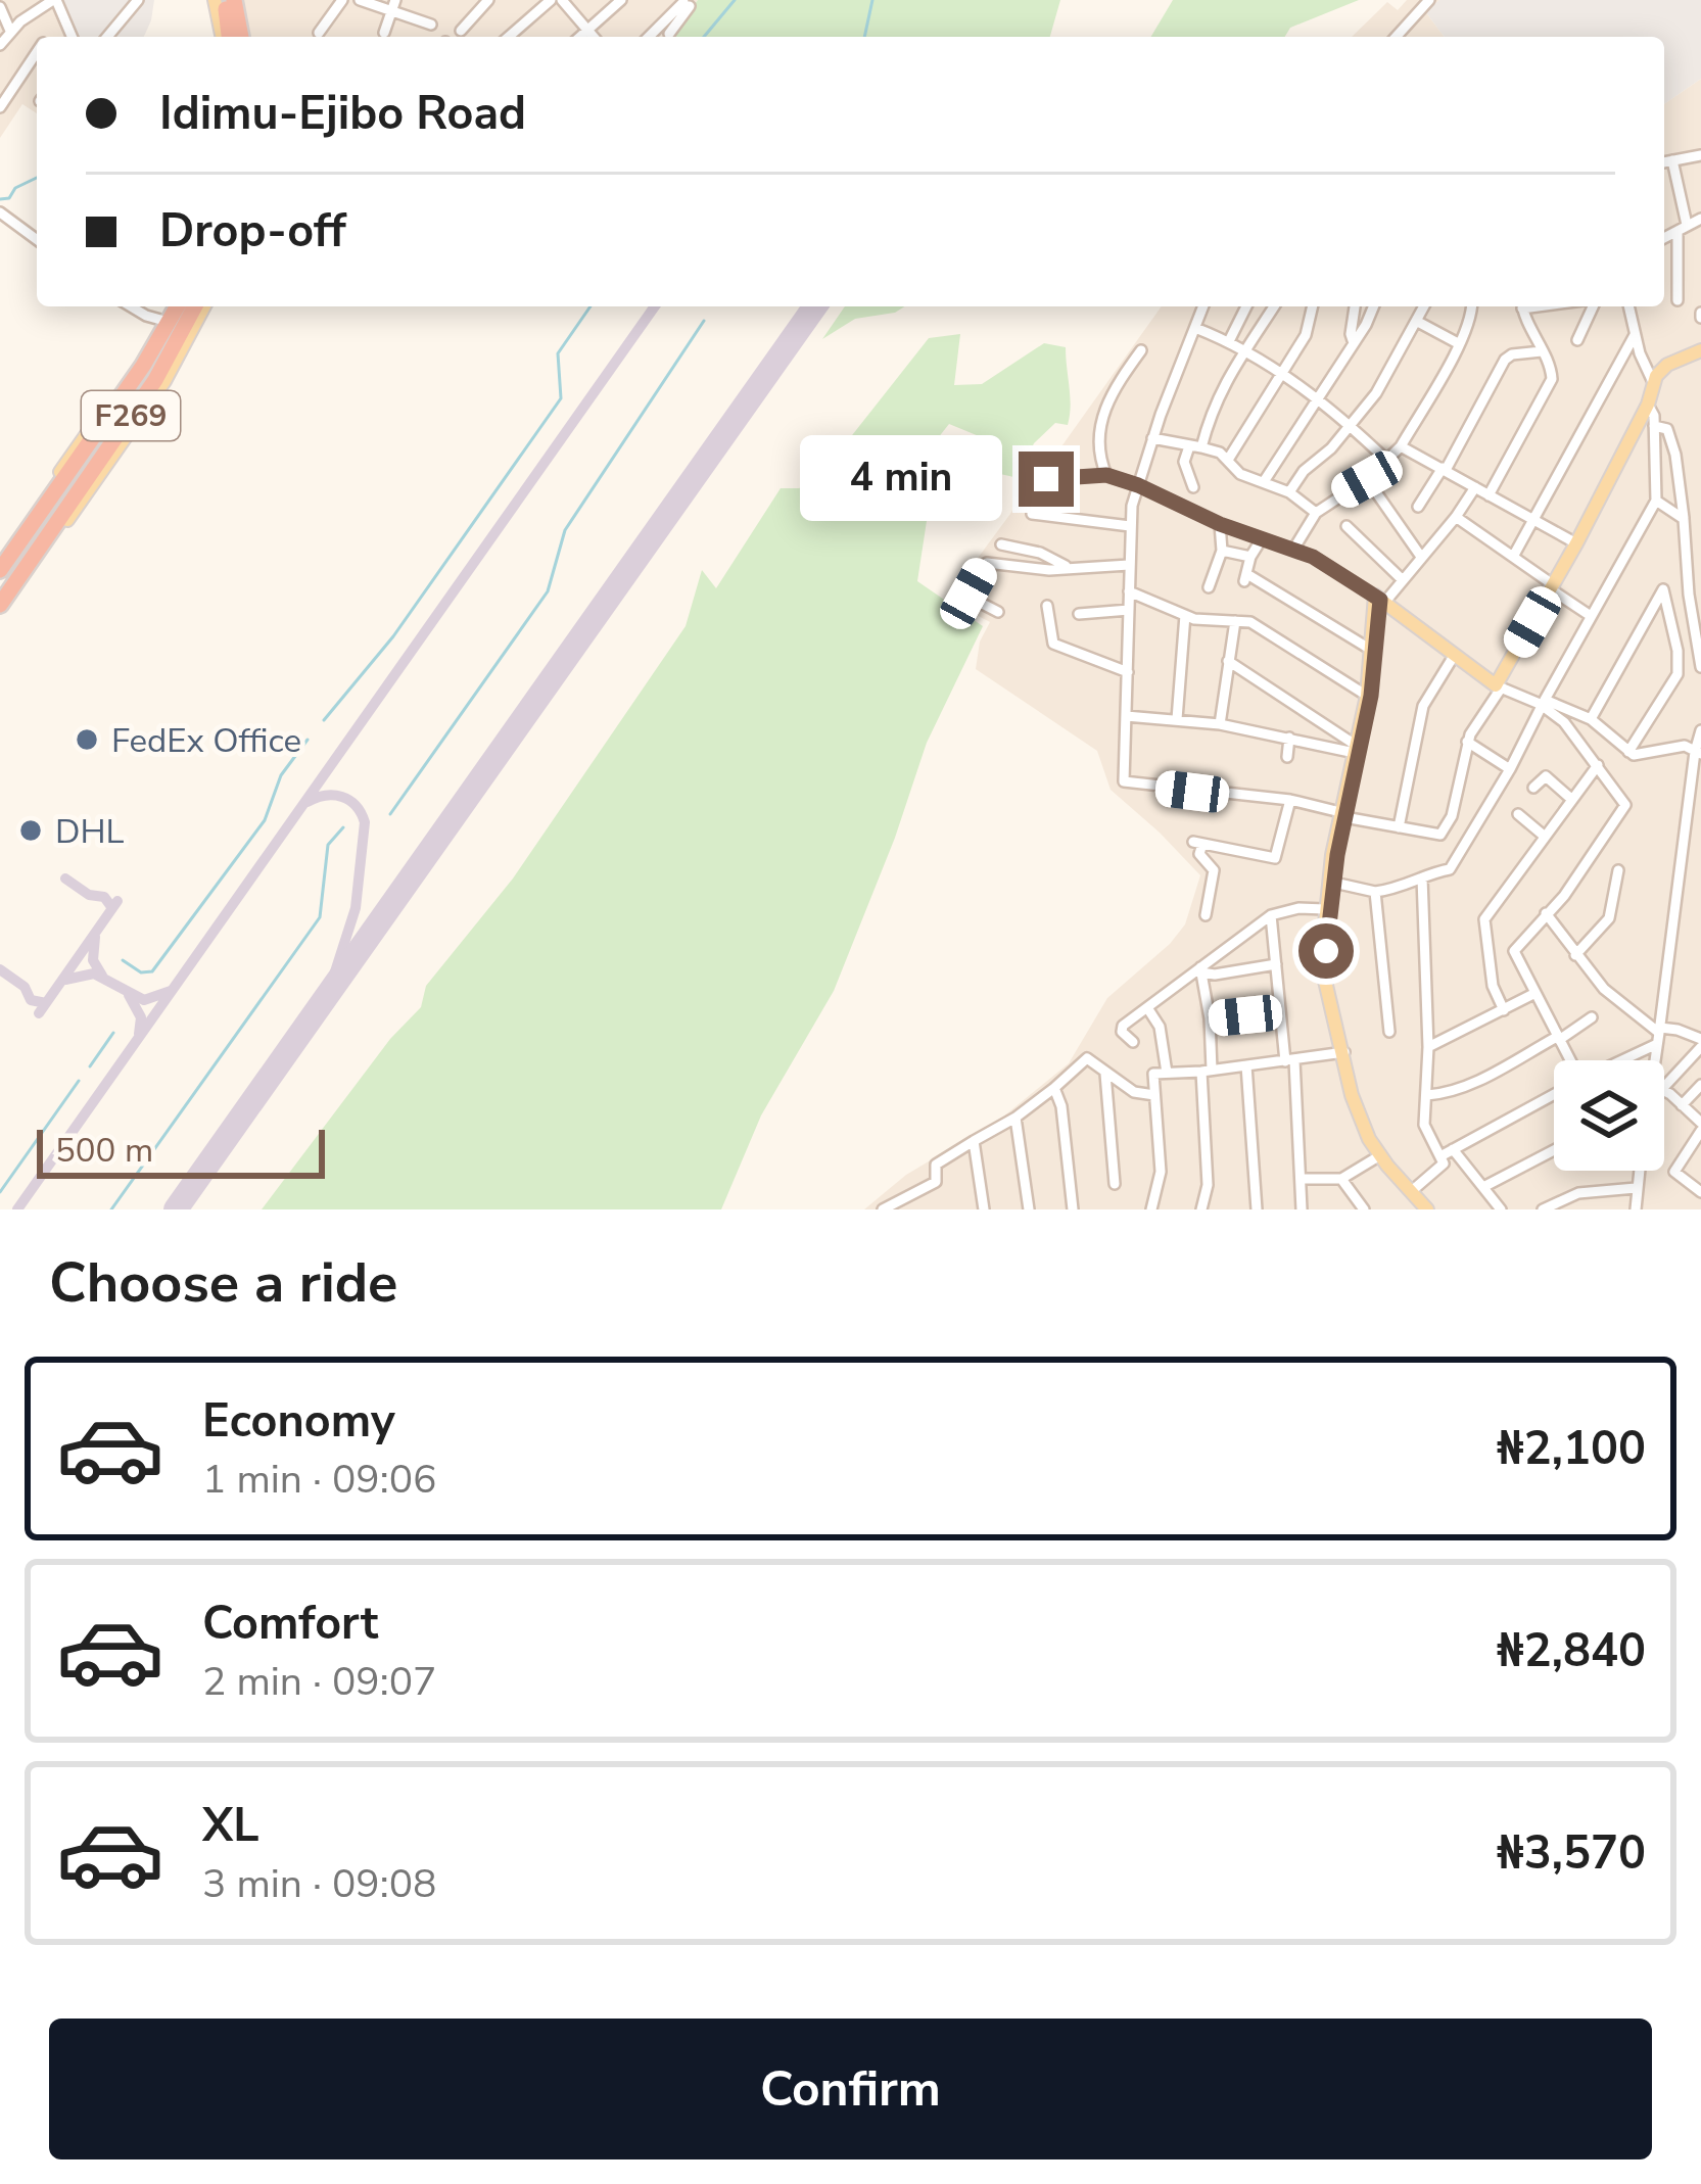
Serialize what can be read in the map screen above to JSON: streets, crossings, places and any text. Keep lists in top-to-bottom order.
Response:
{
  "streets": {
    "highway": ["F269"]
  },
  "places": ["FedEx Office", "DHL"],
  "scale_bar": "500 m",
  "page": {
    "banner": ["Idimu-Ejibo Road", "Drop-off"],
    "bubble": "4 min",
    "scale": "500 m",
    "heading": "Choose a ride",
    "list": [
      {
        "name": "Economy",
        "note": "1 min · 09:06",
        "value": "₦2,100"
      },
      {
        "name": "Comfort",
        "note": "2 min · 09:07",
        "value": "₦2,840"
      },
      {
        "name": "XL",
        "note": "3 min · 09:08",
        "value": "₦3,570"
      }
    ],
    "buttons": "Confirm"
  }
}
